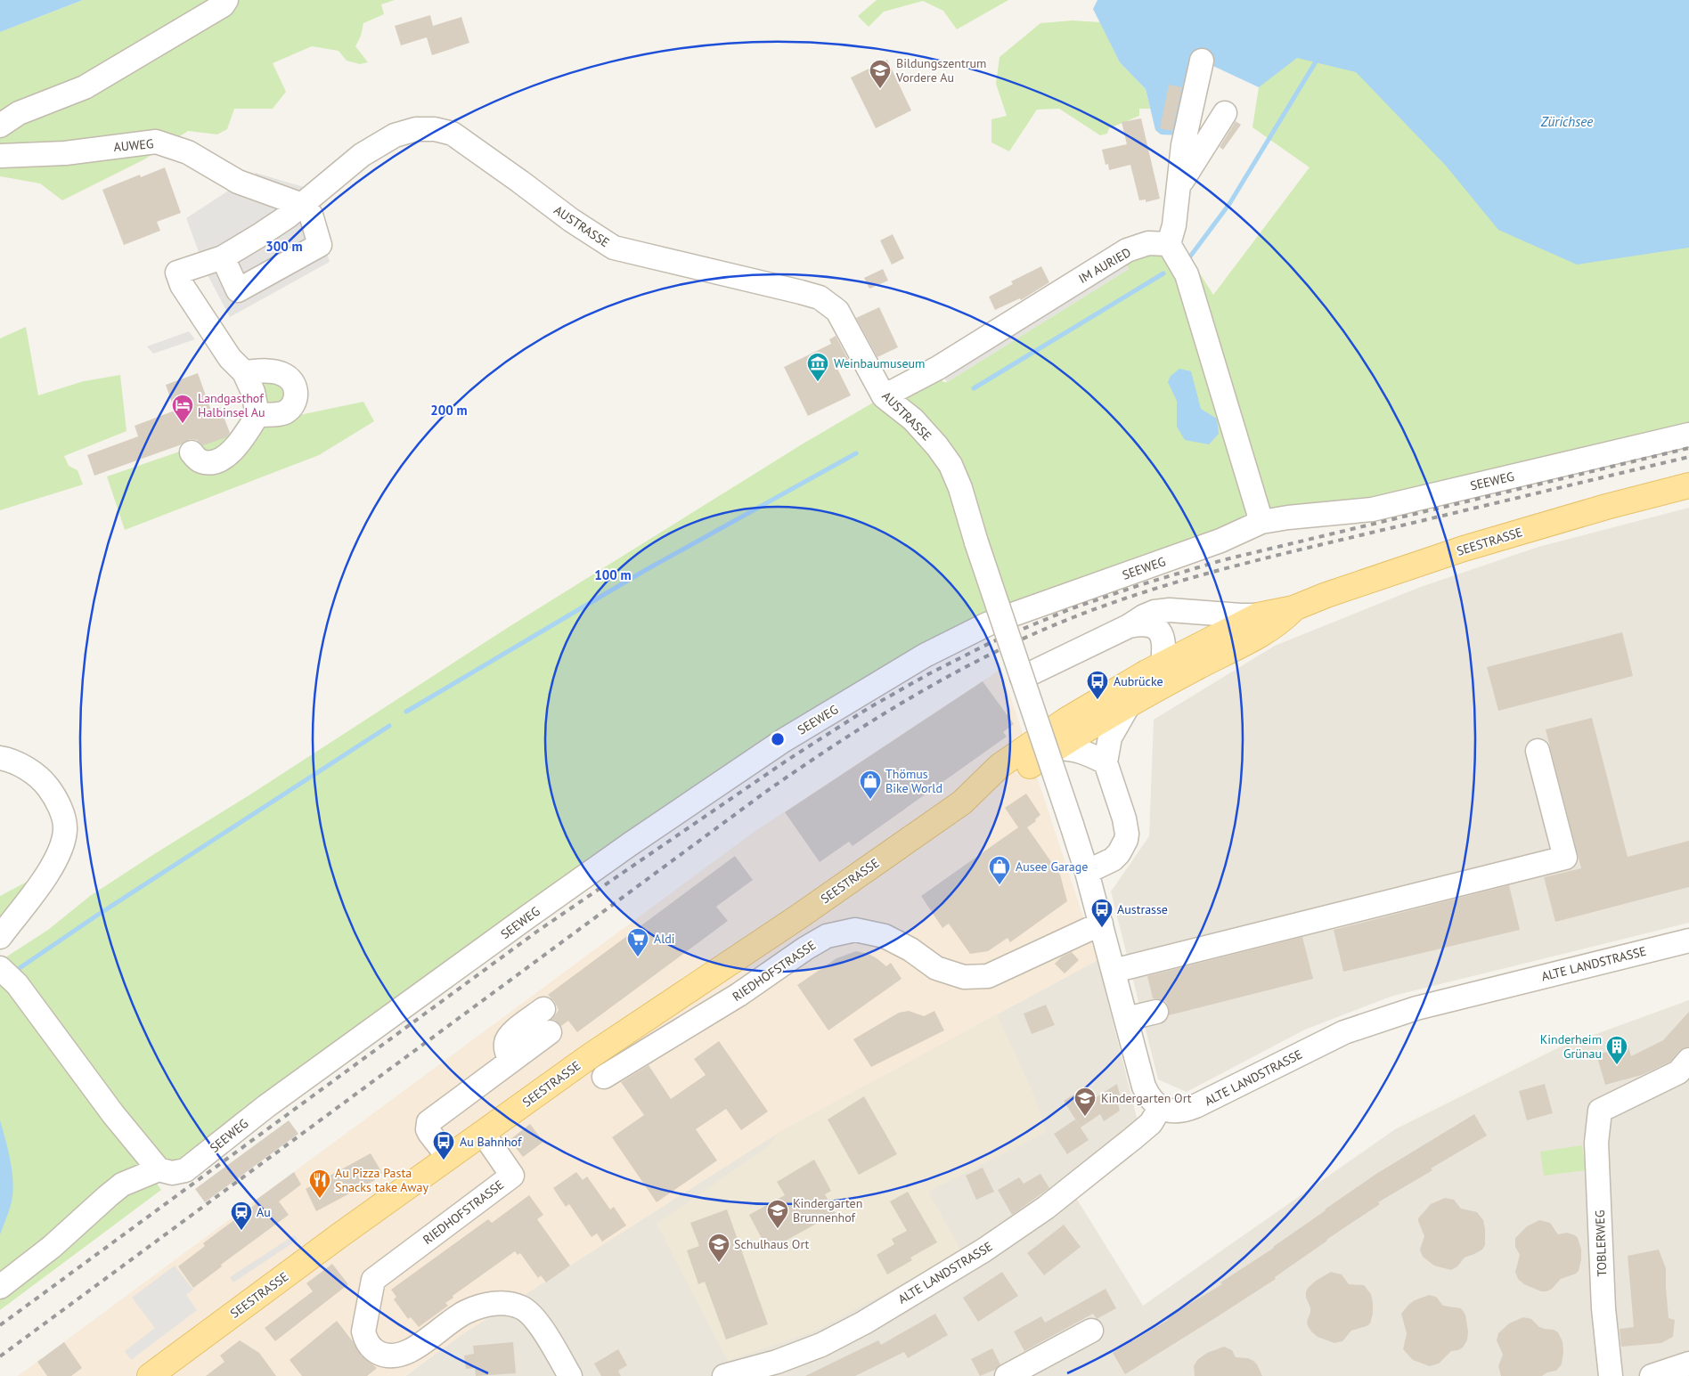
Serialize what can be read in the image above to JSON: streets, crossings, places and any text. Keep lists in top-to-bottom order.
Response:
{
  "streets": {
    "main road": ["SEESTRASSE"],
    "street": [
      "AUWEG",
      "AUSTRASSE",
      "IM AURIED",
      "SEEWEG",
      "ALTE LANDSTRASSE",
      "RIEDHOFSTRASSE",
      "TOBLERWEG"
    ]
  },
  "crossings": [
    ["AUWEG", "AUSTRASSE"],
    ["AUSTRASSE", "IM AURIED"],
    ["AUSTRASSE", "ALTE LANDSTRASSE"],
    ["AUSTRASSE", "RIEDHOFSTRASSE"],
    ["SEESTRASSE", "RIEDHOFSTRASSE"]
  ],
  "water": ["Zürichsee"],
  "places": {
    "school or university": [
      "Bildungszentrum Vordere Au",
      "Kindergarten Ort",
      "Kindergarten Brunnenhof",
      "Schulhaus Ort"
    ],
    "museum": ["Weinbaumuseum"],
    "hotel": ["Landgasthof Halbinsel Au"],
    "bus stop": ["Aubrücke", "Austrasse", "Au Bahnhof"],
    "shop": ["Thömus Bike World", "Ausee Garage"],
    "supermarket": ["Aldi"],
    "building": ["Kinderheim Grünau"],
    "restaurant": ["Au Pizza Pasta Snacks take Away"],
    "station": ["Au"]
  },
  "rings": ["300 m", "200 m", "100 m"]
}
